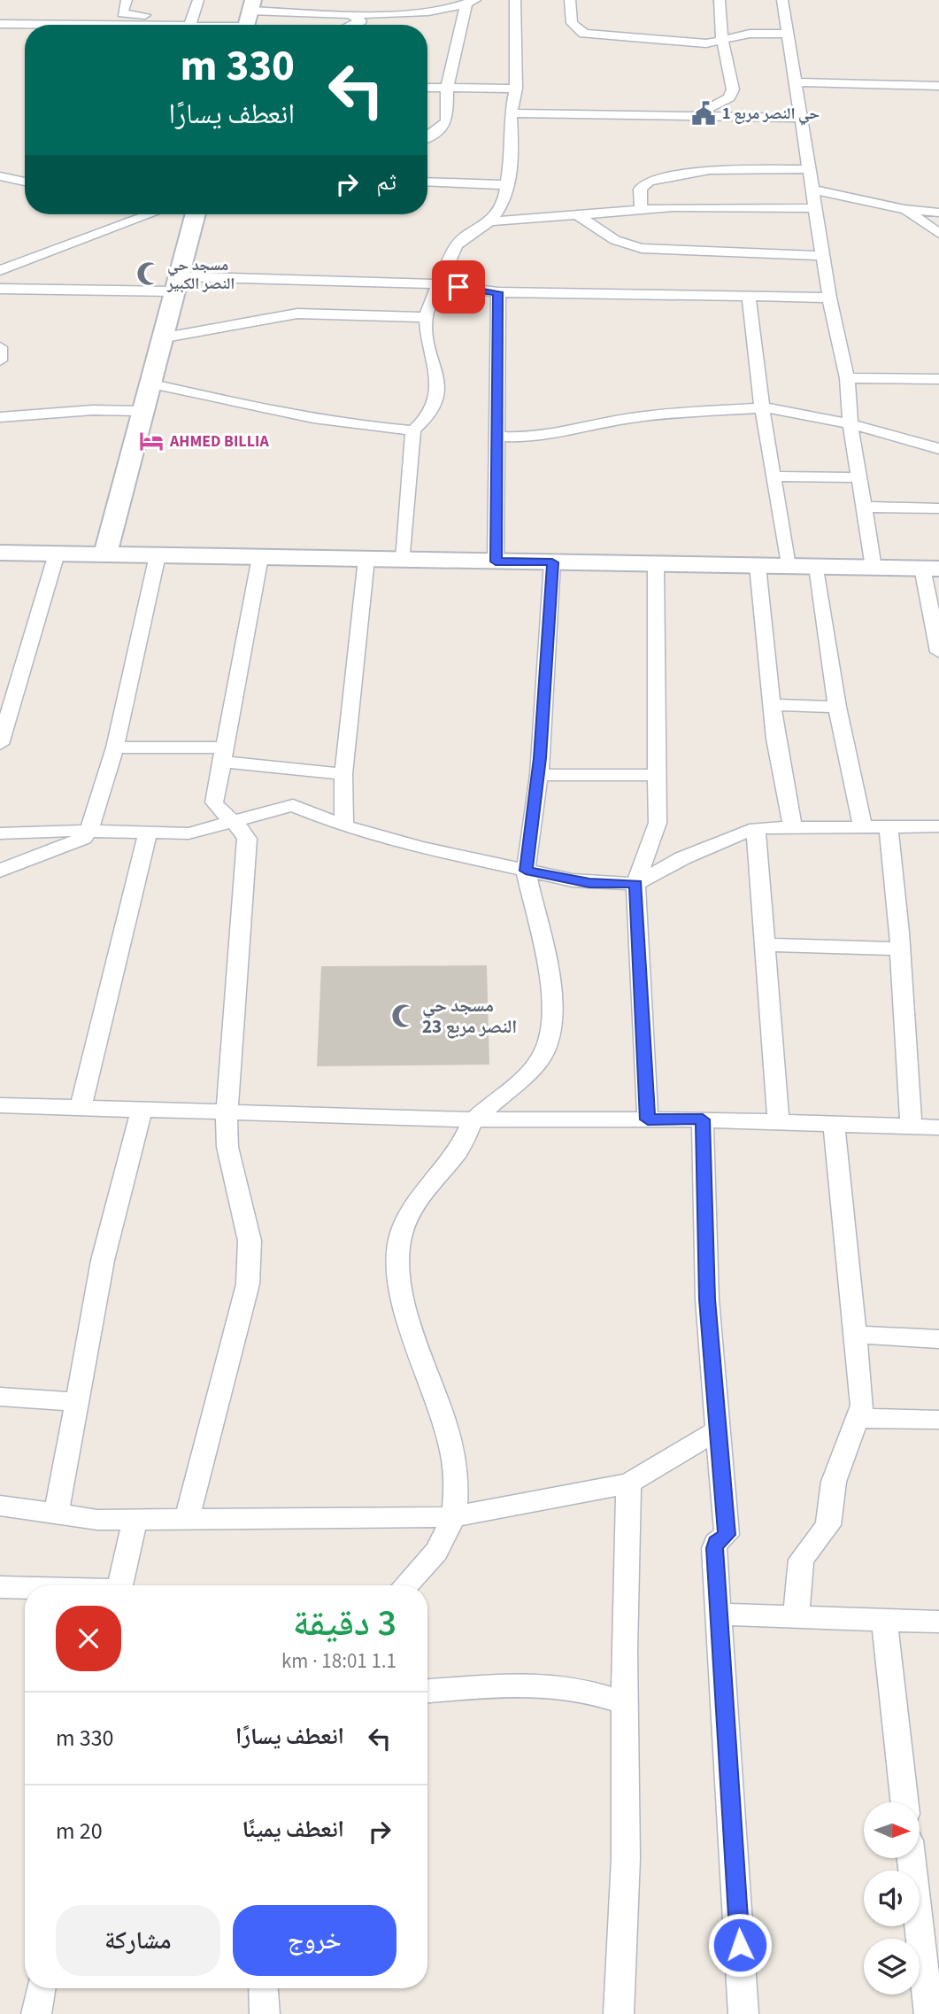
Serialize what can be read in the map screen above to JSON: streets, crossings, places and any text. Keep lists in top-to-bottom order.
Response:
{
  "places": {
    "public building": ["حي النصر مربع 1"],
    "mosque": ["مسجد حي النصر الكبير", "مسجد حي النصر مربع 23"],
    "hotel": ["AHMED BILLIA"]
  },
  "north": "right",
  "page": {
    "turn": ["330 m", "انعطف يسارًا"],
    "then": "ثم",
    "heading": ["3 دقيقة", "1.1 km · 18:01"],
    "list": [
      {
        "name": "انعطف يسارًا",
        "value": "330 m"
      },
      {
        "name": "انعطف يمينًا",
        "value": "20 m"
      }
    ],
    "buttons": ["خروج", "مشاركة"]
  }
}
